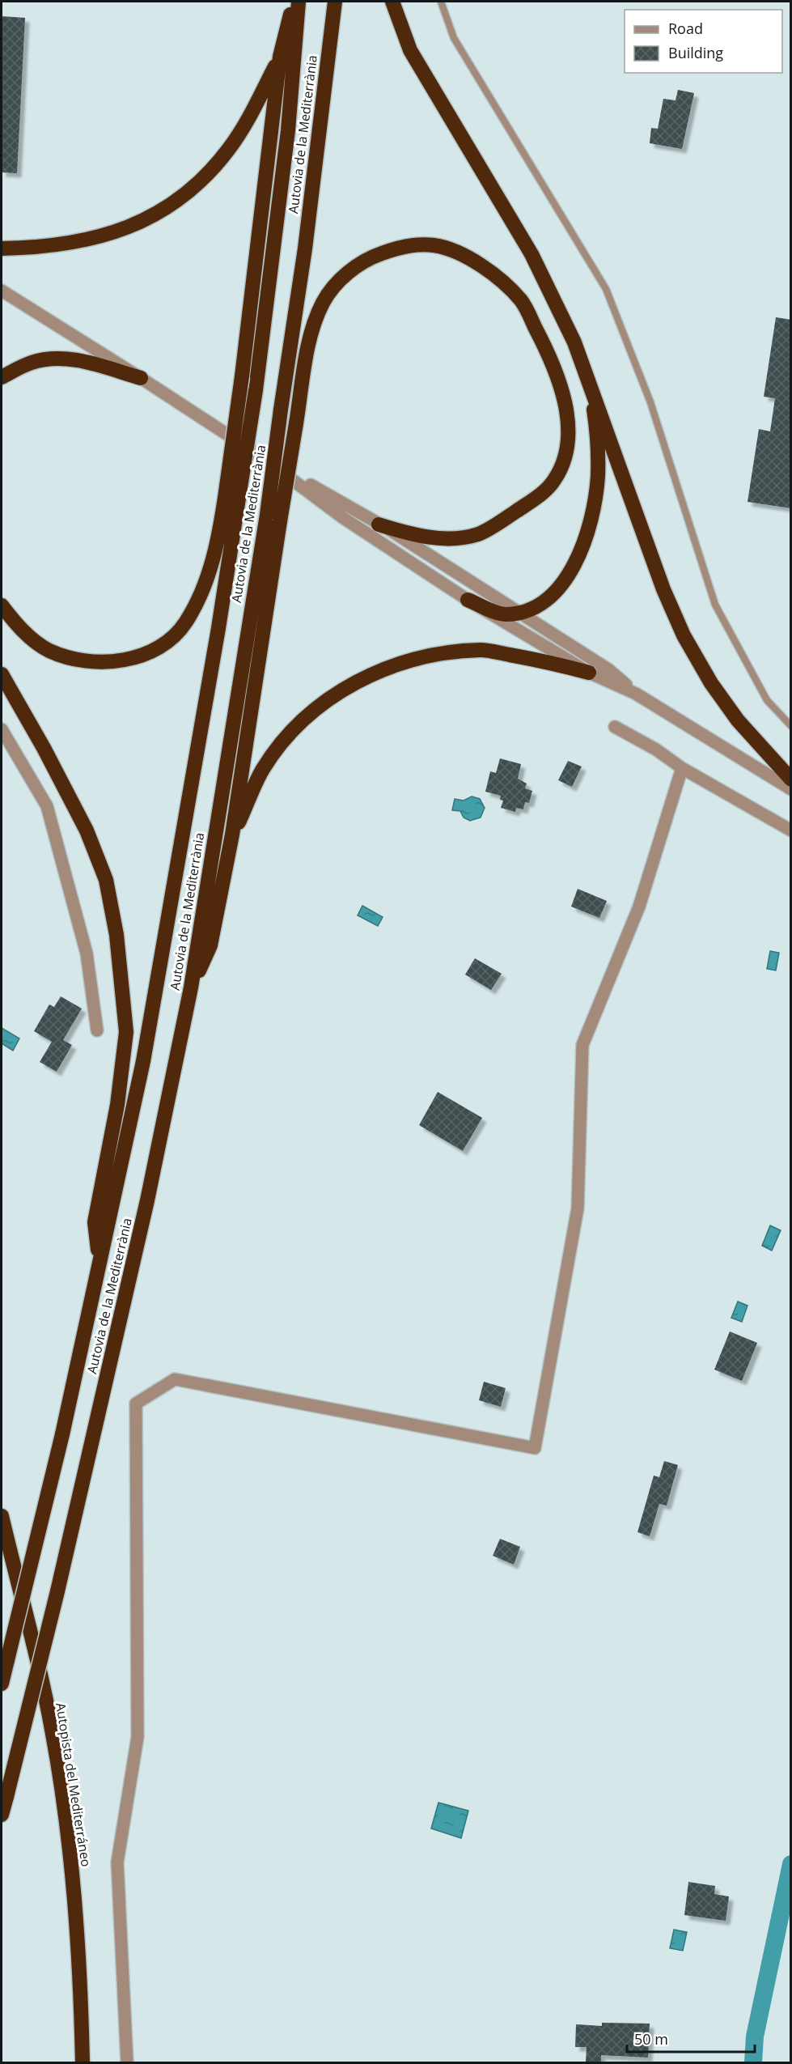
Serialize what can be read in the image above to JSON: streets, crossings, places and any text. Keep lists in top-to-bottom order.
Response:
{
  "streets": {
    "highway": ["Autovia de la Mediterrània", "Autopista del Mediterráneo"]
  },
  "legend": ["Road", "Building"],
  "scale_bar": "50 m"
}
